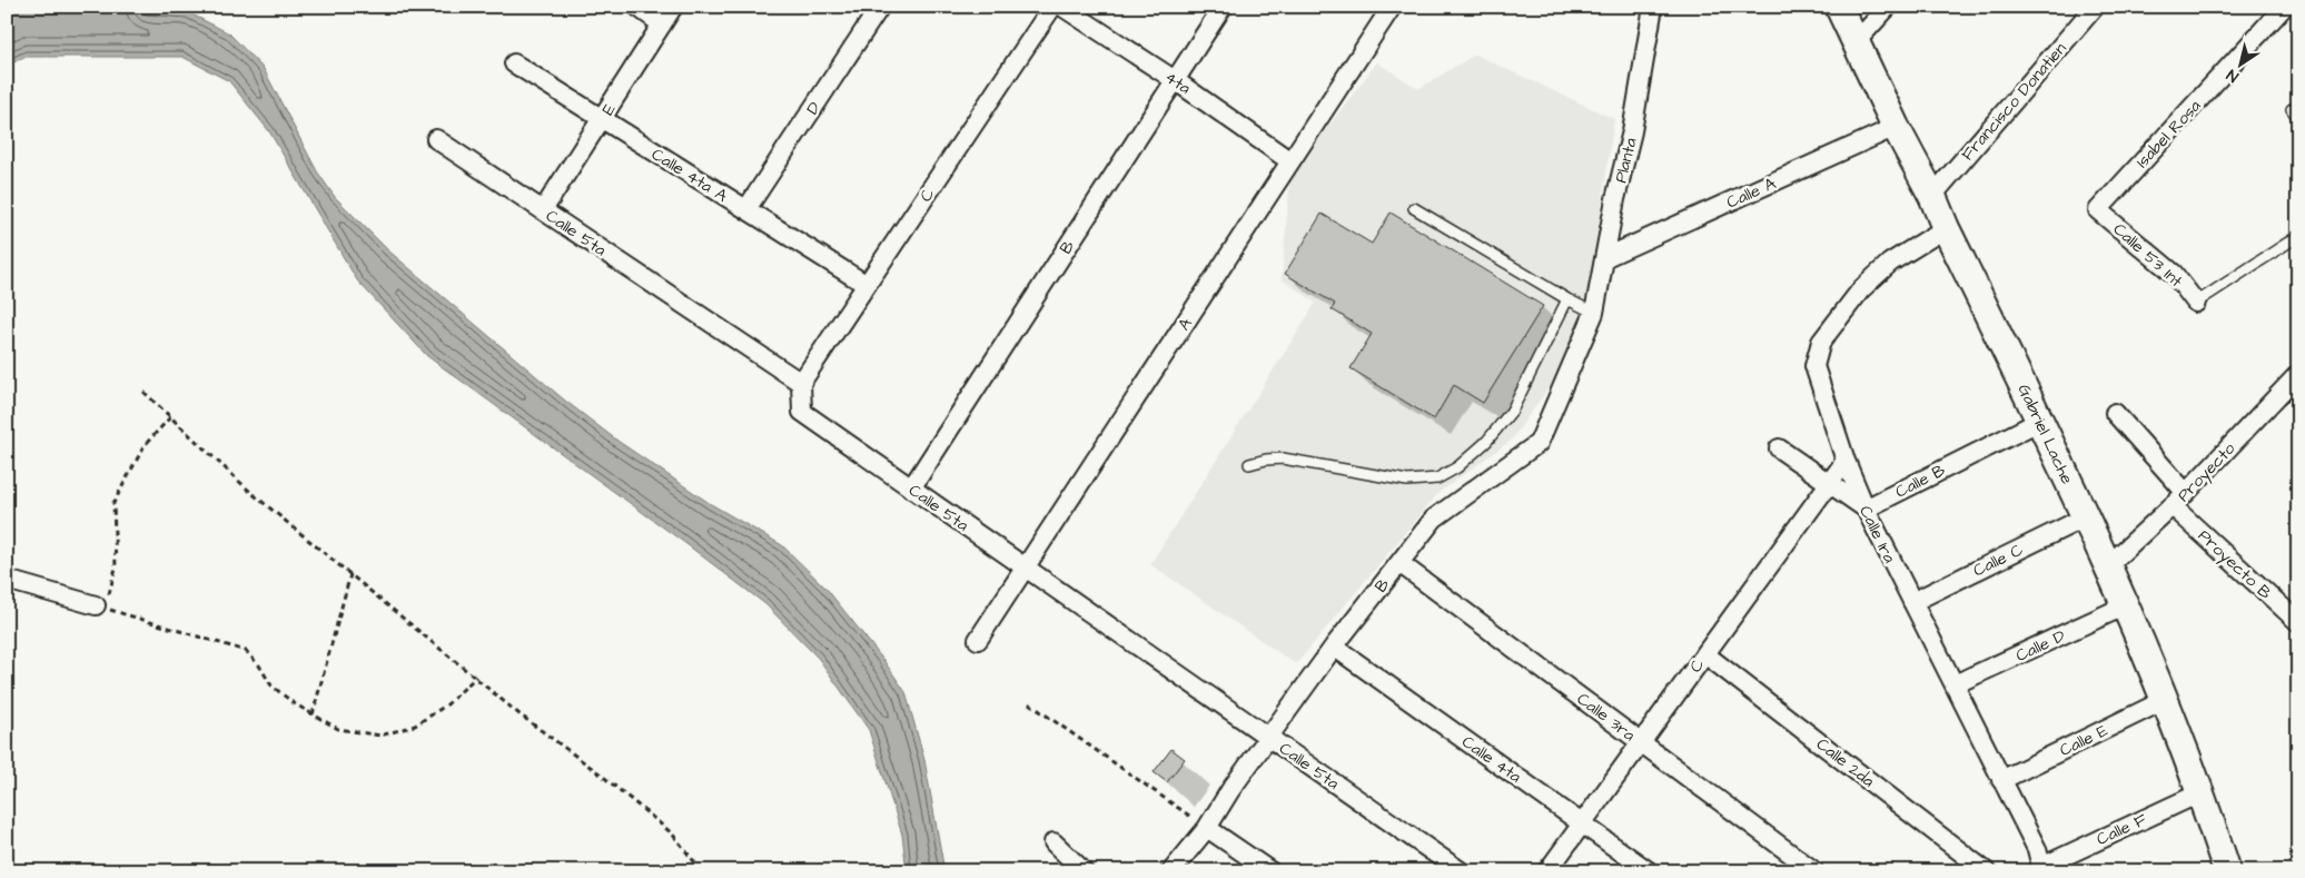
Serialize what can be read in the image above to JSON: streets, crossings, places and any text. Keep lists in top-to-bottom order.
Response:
{
  "streets": {
    "street": [
      "4ta",
      "Francisco Donatien",
      "D",
      "E",
      "Isabel Rosa",
      "Planta",
      "Calle 4ta A",
      "Calle A",
      "C",
      "Calle 5ta",
      "B",
      "Calle 53 Int",
      "A",
      "Gabriel Lache",
      "Proyecto",
      "Calle B",
      "Calle 1ra",
      "Calle C",
      "Proyecto B",
      "Calle D",
      "Calle 3ra",
      "Calle E",
      "Calle 4ta",
      "Calle 2da",
      "Calle F"
    ]
  },
  "crossings": [
    ["4ta", "B"],
    ["4ta", "A"],
    ["Francisco Donatien", "Gabriel Lache"],
    ["D", "Calle 4ta A"],
    ["E", "Calle 4ta A"],
    ["E", "Calle 5ta"],
    ["Isabel Rosa", "Calle 53 Int"],
    ["Planta", "Calle A"],
    ["Planta", "B"],
    ["Calle 4ta A", "C"],
    ["Calle A", "Gabriel Lache"],
    ["C", "Calle 5ta"],
    ["C", "Calle 1ra"],
    ["C", "Calle 3ra"],
    ["C", "Calle 4ta"],
    ["C", "Calle 2da"],
    ["Calle 5ta", "B"],
    ["Calle 5ta", "A"],
    ["B", "Calle 3ra"],
    ["B", "Calle 4ta"],
    ["Gabriel Lache", "Proyecto"],
    ["Gabriel Lache", "Calle B"],
    ["Gabriel Lache", "Calle 1ra"],
    ["Gabriel Lache", "Calle C"],
    ["Gabriel Lache", "Calle D"],
    ["Gabriel Lache", "Calle E"],
    ["Gabriel Lache", "Calle F"],
    ["Proyecto", "Proyecto B"],
    ["Calle B", "Calle 1ra"],
    ["Calle 1ra", "Calle C"],
    ["Calle 1ra", "Calle D"],
    ["Calle 1ra", "Calle E"],
    ["Calle 1ra", "Calle F"]
  ],
  "north": "bottom left"
}
